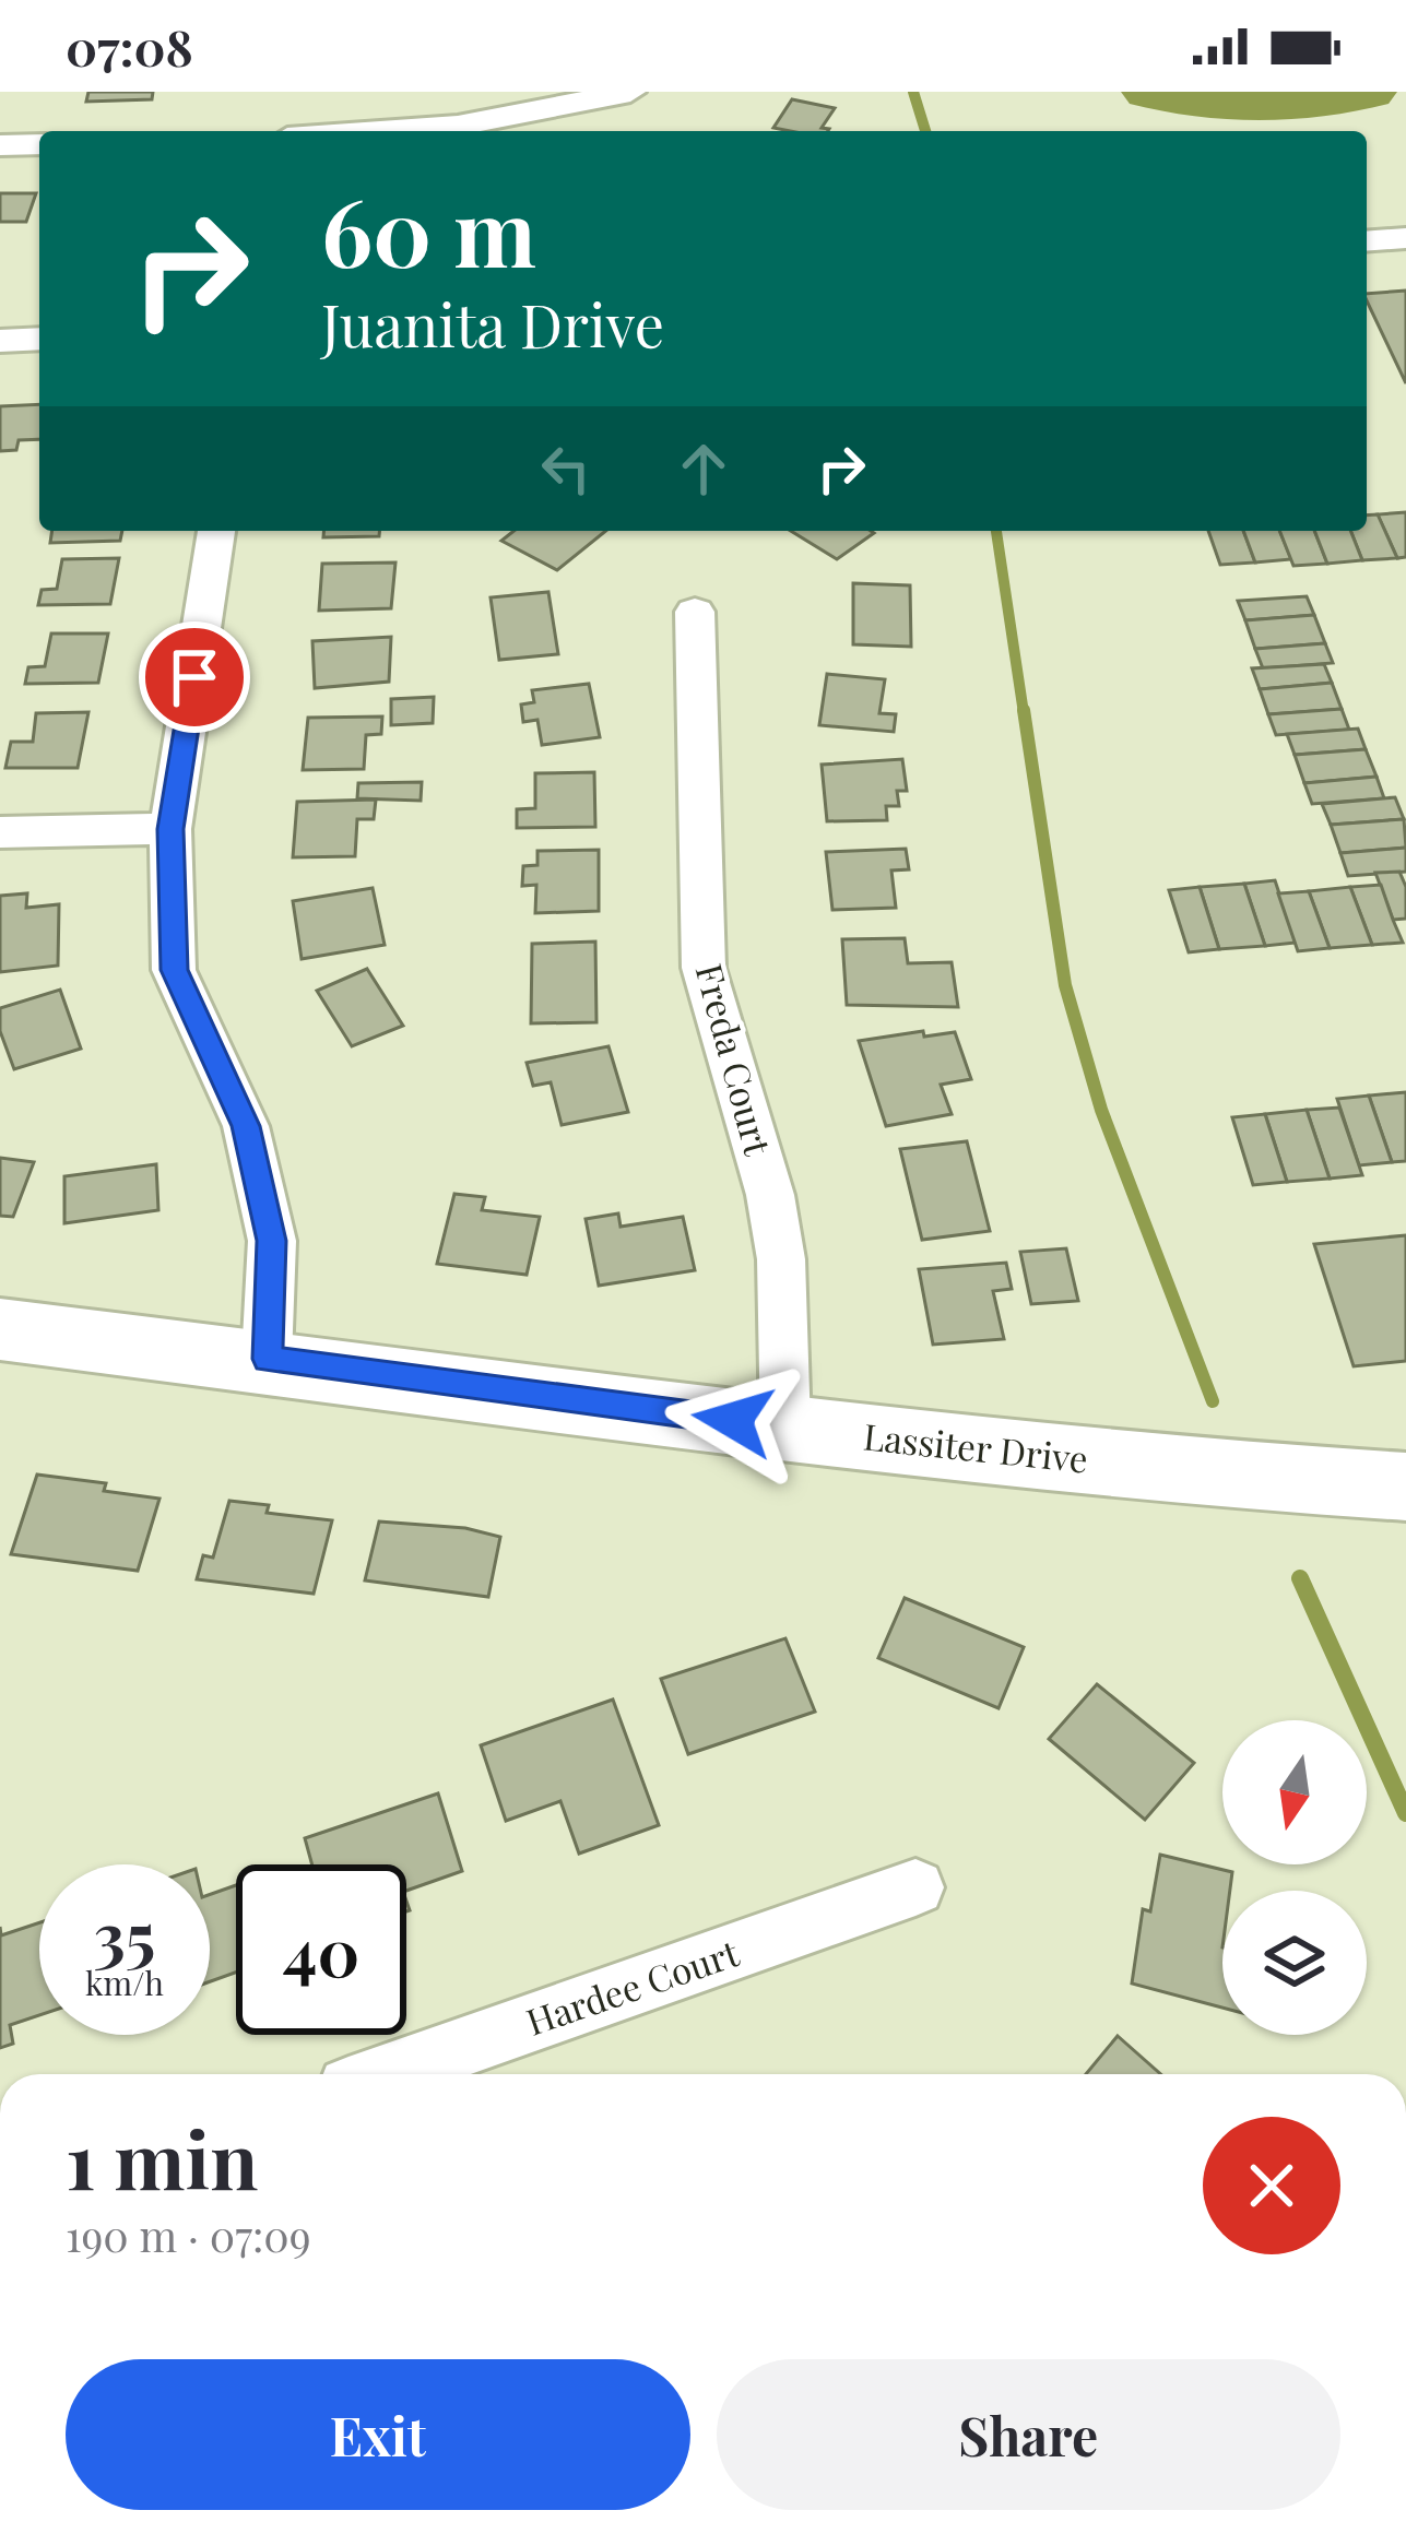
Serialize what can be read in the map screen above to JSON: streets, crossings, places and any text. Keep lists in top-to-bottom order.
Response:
{
  "streets": {
    "street": ["Freda Court", "Lassiter Drive", "Hardee Court"]
  },
  "crossings": [
    ["Freda Court", "Lassiter Drive"]
  ],
  "north": "bottom",
  "page": {
    "status": "07:08",
    "turn": ["60 m", "Juanita Drive"],
    "speed": "35 km/h",
    "limit": "40",
    "heading": ["1 min", "190 m · 07:09"],
    "buttons": ["Exit", "Share"]
  }
}
